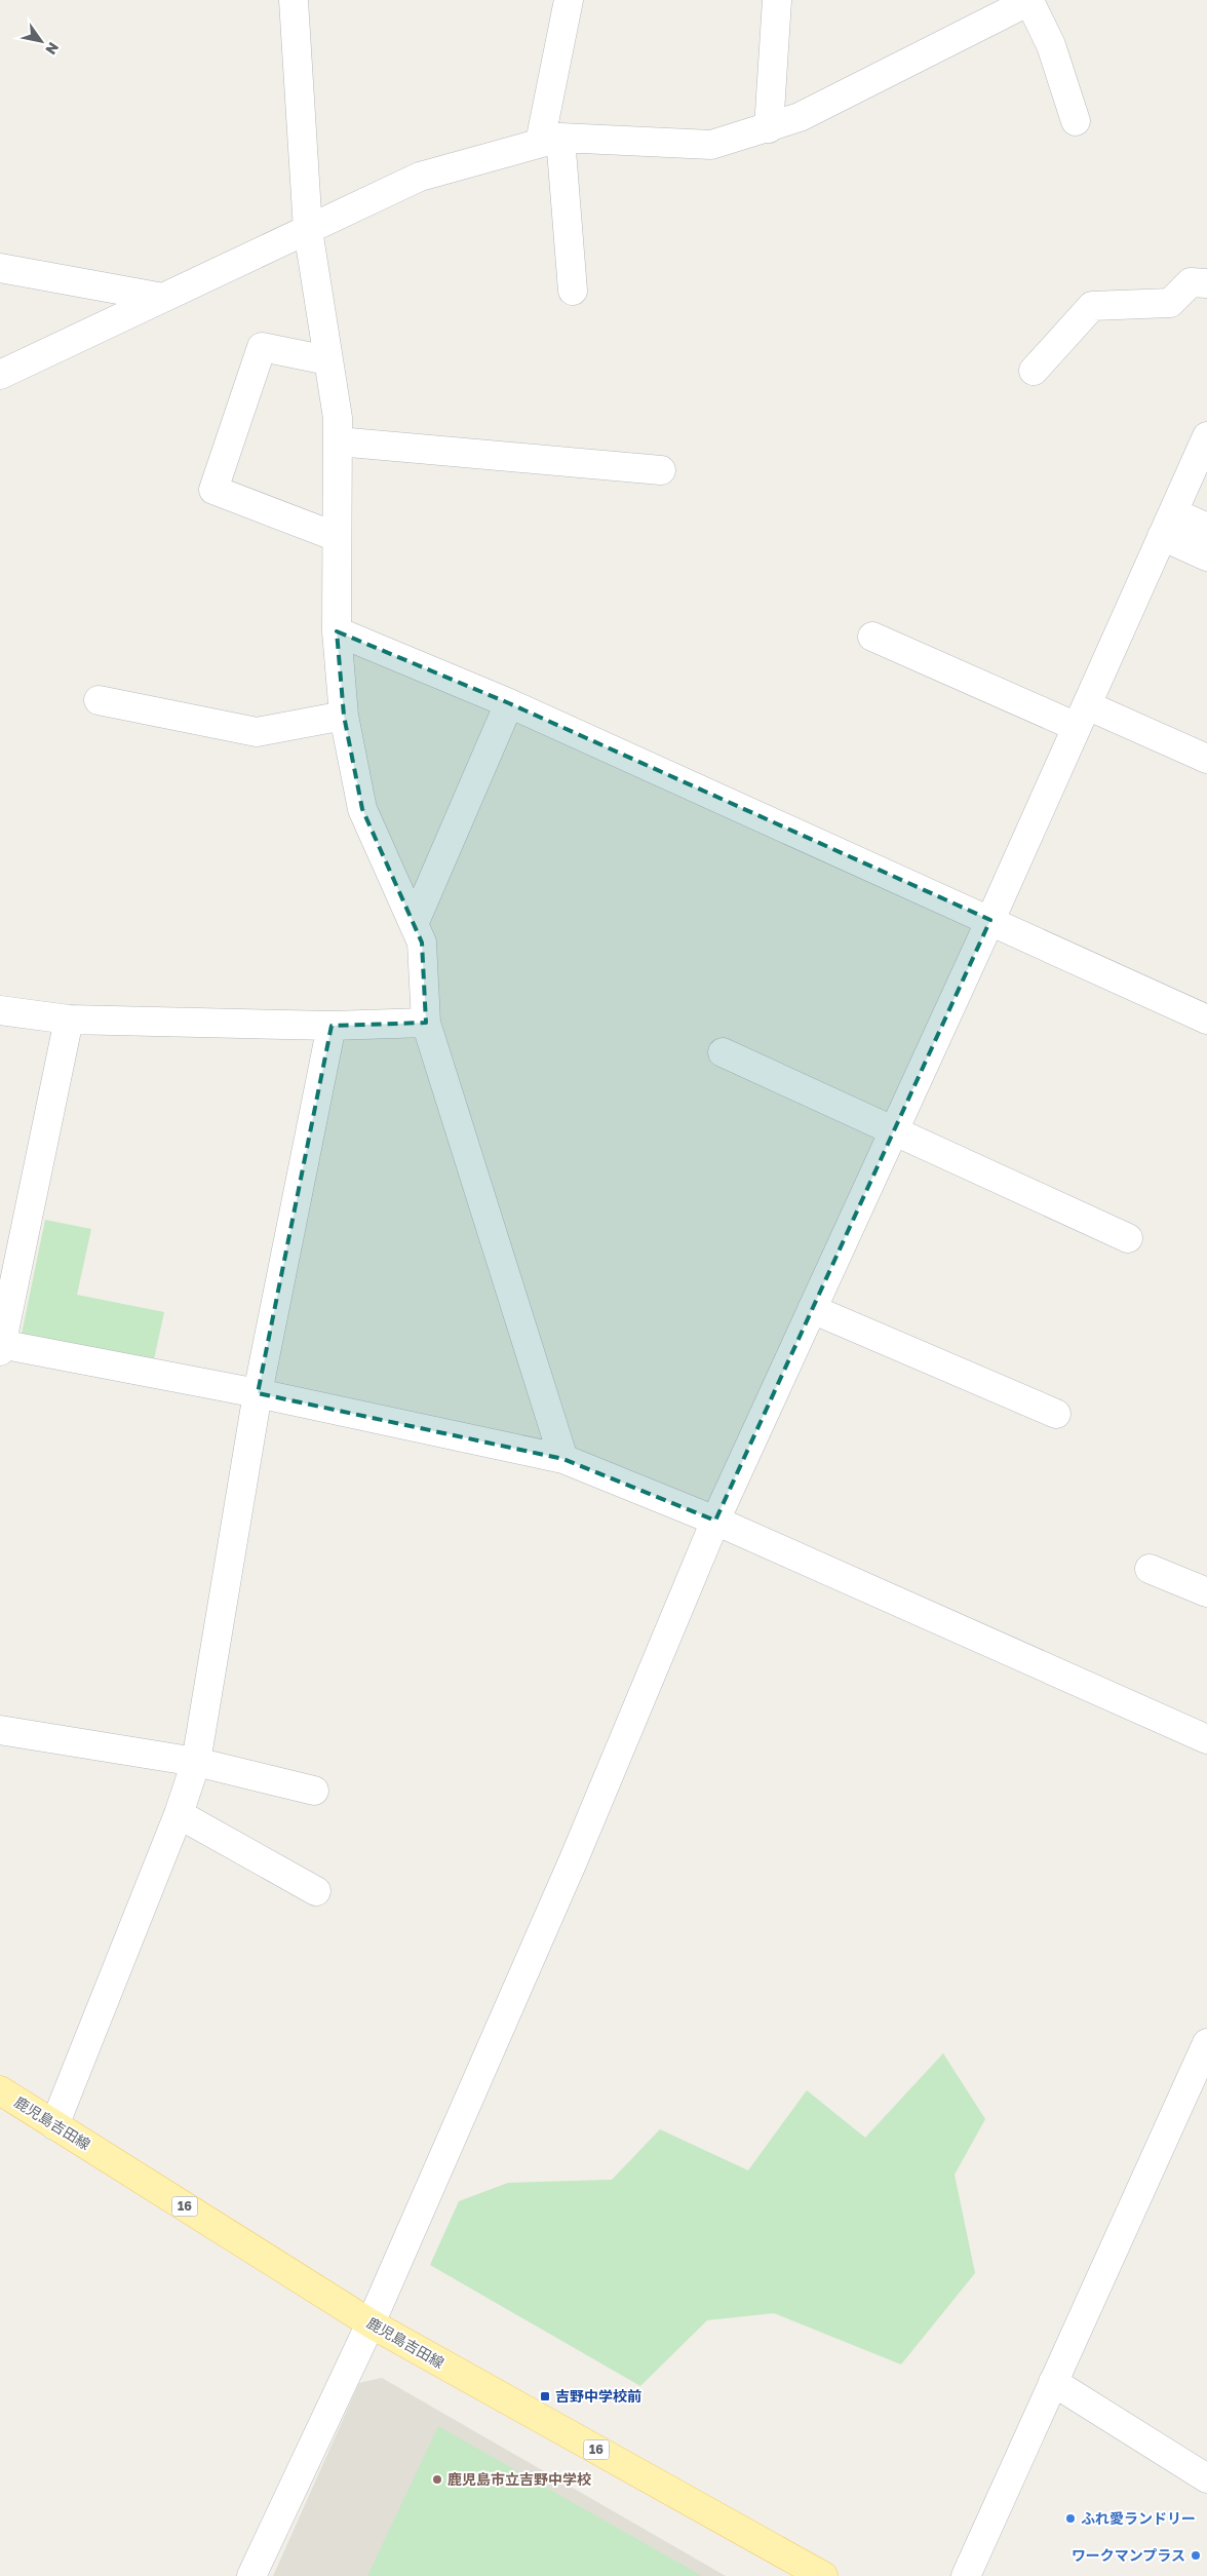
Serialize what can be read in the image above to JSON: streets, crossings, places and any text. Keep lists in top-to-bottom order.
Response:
{
  "streets": {
    "main road": ["鹿児島吉田線", "16"]
  },
  "places": {
    "transit": ["吉野中学校前"],
    "other": ["鹿児島市立吉野中学校", "ふれ愛ランドリー", "ワークマンプラス"]
  },
  "north": "bottom right"
}
